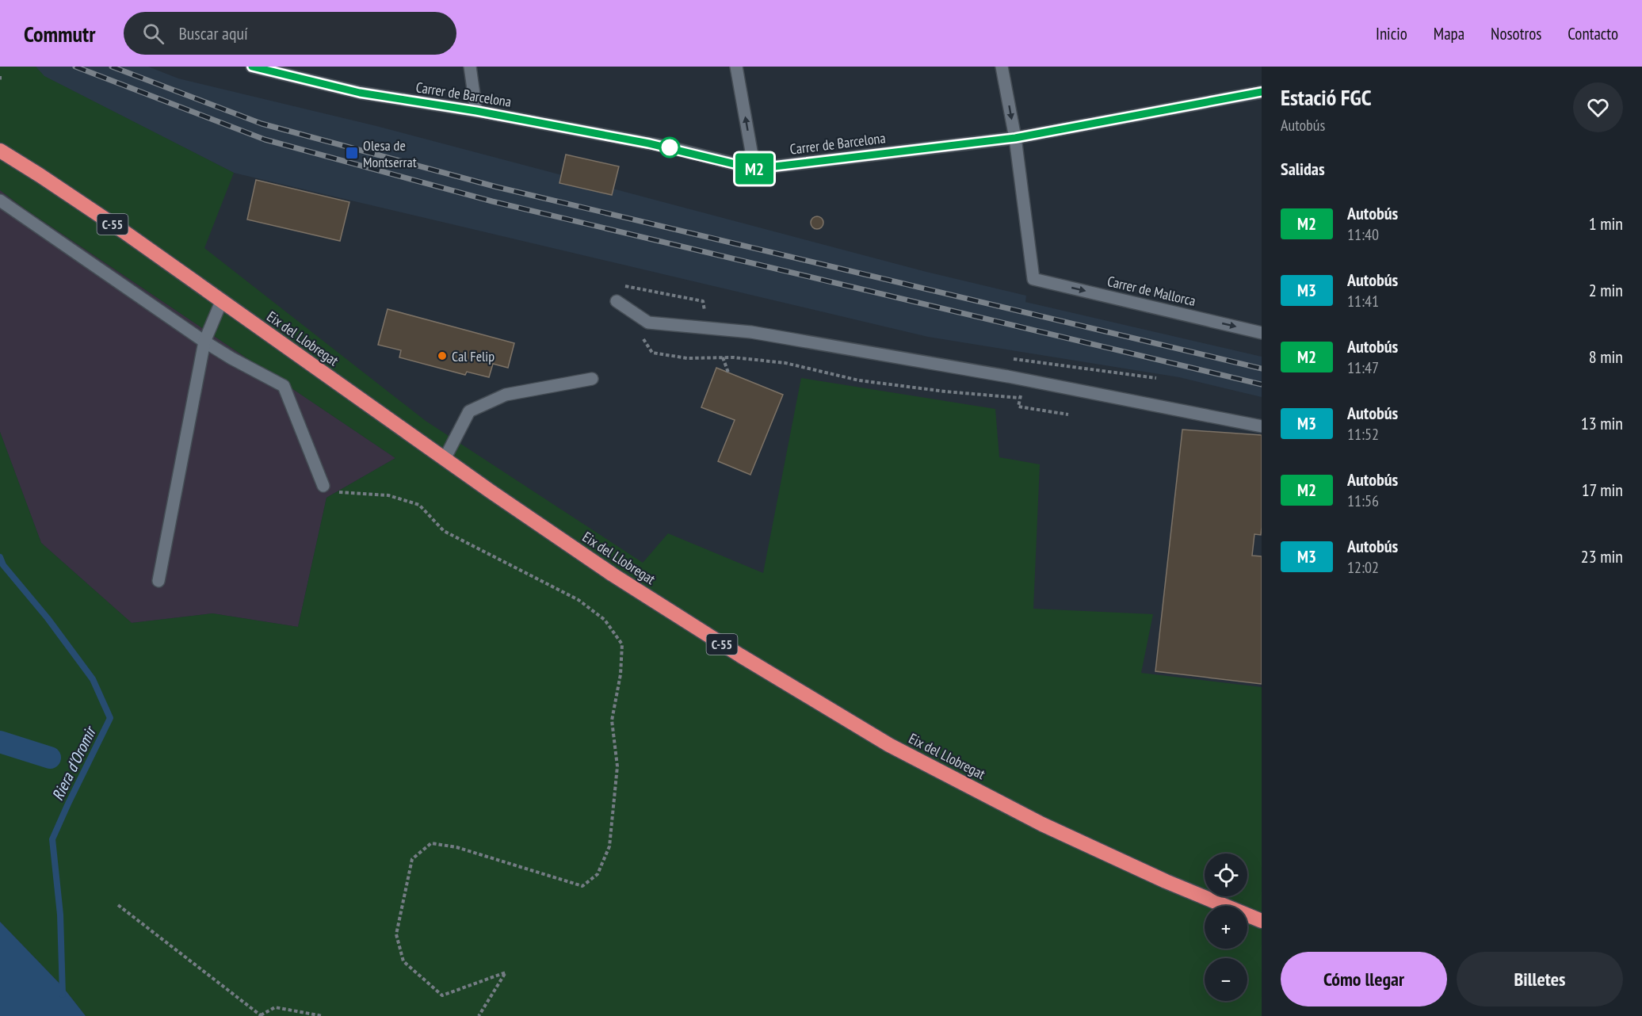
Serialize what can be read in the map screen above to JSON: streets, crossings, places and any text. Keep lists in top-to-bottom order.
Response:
{
  "streets": {
    "highway": ["C-55", "Eix del Llobregat"],
    "street": ["Carrer de Barcelona", "Carrer de Mallorca"]
  },
  "crossings": [
    ["Carrer de Barcelona", "Carrer de Mallorca"]
  ],
  "one_way": ["Carrer de Mallorca"],
  "water": ["Riera d'Oromir"],
  "places": {
    "transit": ["Olesa de Montserrat"],
    "other": ["Cal Felip"]
  },
  "lines": ["bus line M2"],
  "page": {
    "header": "Commutr",
    "search": "Buscar aquí",
    "nav": [
      "Inicio",
      "Mapa",
      "Nosotros",
      "Contacto"
    ],
    "on_map": "M2",
    "heading": [
      ["Estació FGC", "Autobús"],
      "Salidas"
    ],
    "list": [
      {
        "mark": "M2",
        "name": "Autobús",
        "note": "11:40",
        "value": "1 min"
      },
      {
        "mark": "M3",
        "name": "Autobús",
        "note": "11:41",
        "value": "2 min"
      },
      {
        "mark": "M2",
        "name": "Autobús",
        "note": "11:47",
        "value": "8 min"
      },
      {
        "mark": "M3",
        "name": "Autobús",
        "note": "11:52",
        "value": "13 min"
      },
      {
        "mark": "M2",
        "name": "Autobús",
        "note": "11:56",
        "value": "17 min"
      },
      {
        "mark": "M3",
        "name": "Autobús",
        "note": "12:02",
        "value": "23 min"
      }
    ],
    "map_buttons": ["+", "−"],
    "buttons": ["Cómo llegar", "Billetes"]
  }
}
